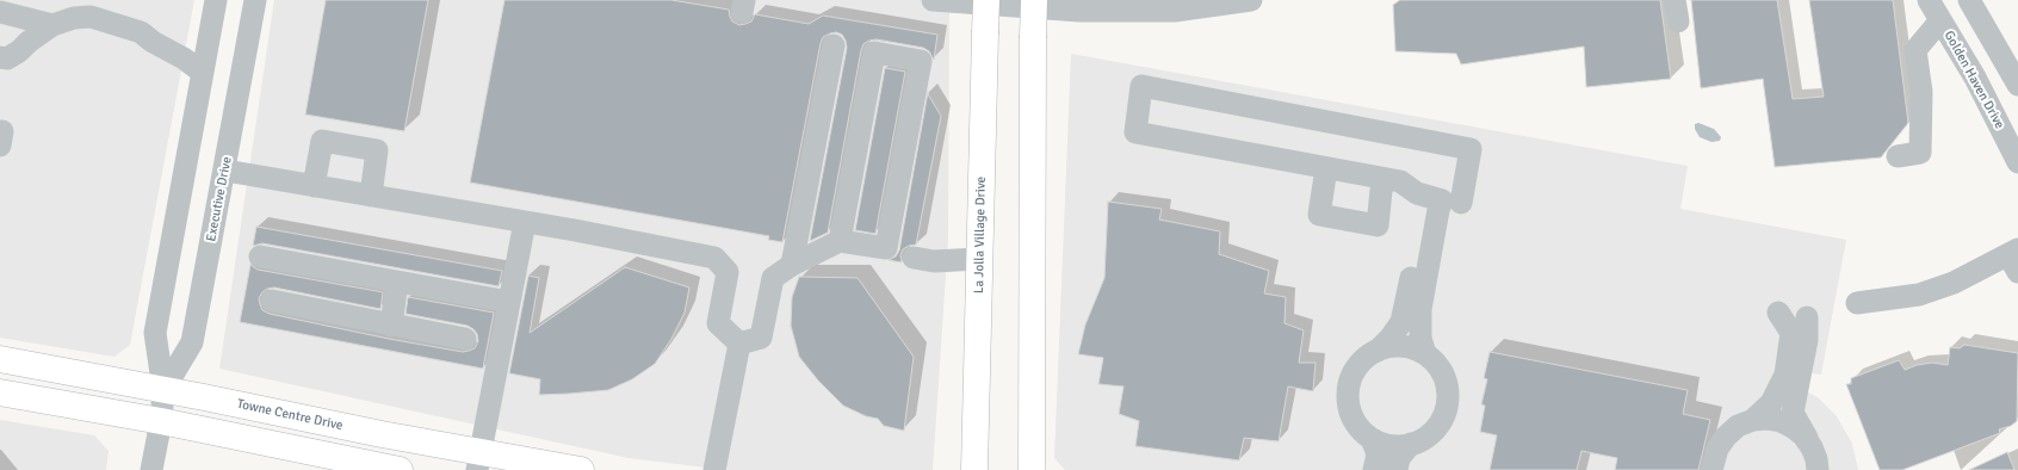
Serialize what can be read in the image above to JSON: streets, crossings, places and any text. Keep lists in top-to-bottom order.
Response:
{
  "streets": {
    "main road": ["La Jolla Village Drive", "Towne Centre Drive"],
    "street": ["Golden Haven Drive", "Executive Drive"]
  },
  "crossings": [
    ["Executive Drive", "Towne Centre Drive"]
  ]
}
